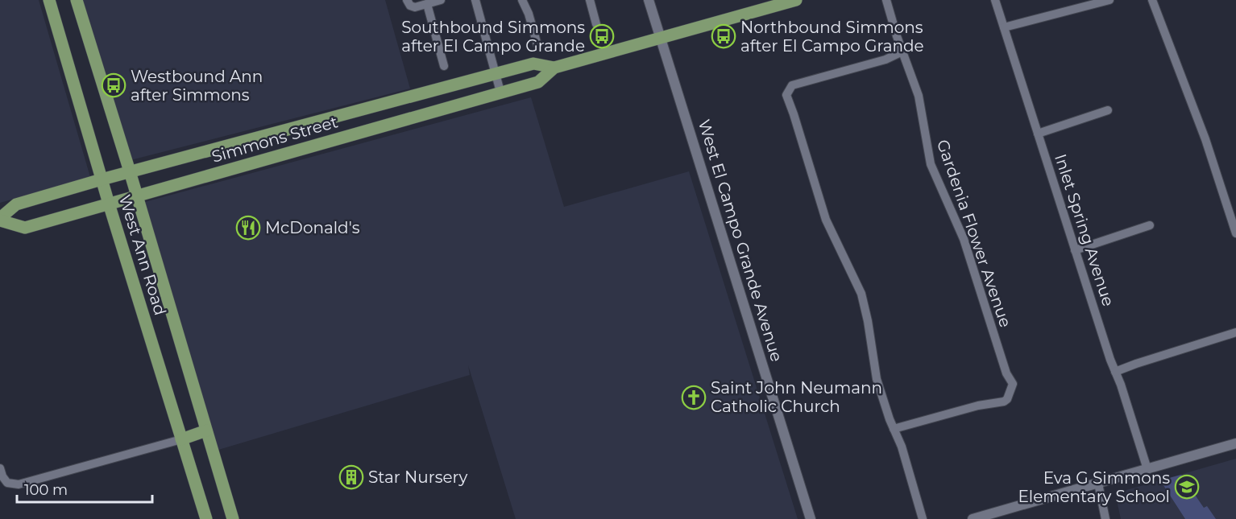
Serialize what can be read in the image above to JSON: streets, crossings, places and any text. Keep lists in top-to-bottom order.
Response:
{
  "streets": {
    "main road": ["Simmons Street", "West Ann Road"],
    "street": ["Inlet Spring Avenue", "Gardenia Flower Avenue", "West El Campo Grande Avenue"]
  },
  "crossings": [
    ["Simmons Street", "West El Campo Grande Avenue"],
    ["Simmons Street", "West Ann Road"]
  ],
  "places": {
    "bus stop": ["Southbound Simmons after El Campo Grande", "Northbound Simmons after El Campo Grande", "Westbound Ann after Simmons"],
    "restaurant": ["McDonald's"],
    "church": ["Saint John Neumann Catholic Church"],
    "building": ["Star Nursery"],
    "school or university": ["Eva G Simmons Elementary School"]
  },
  "scale_bar": "100 m"
}
